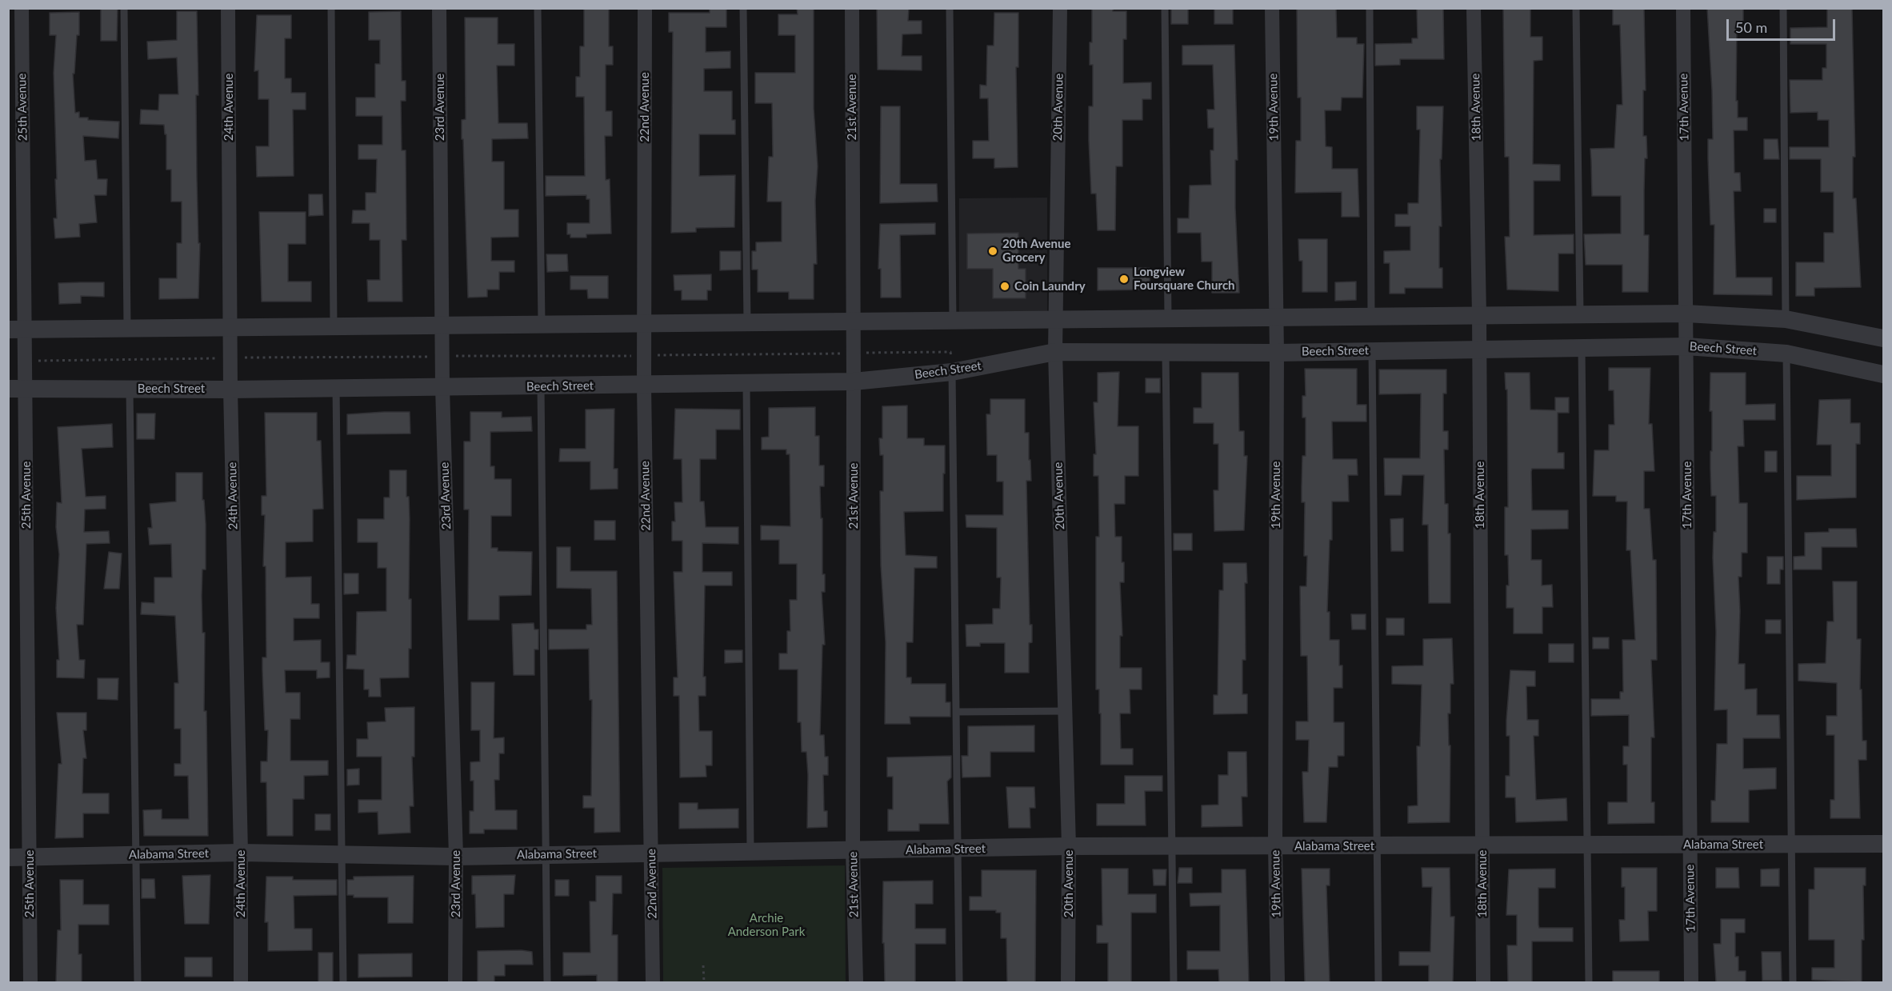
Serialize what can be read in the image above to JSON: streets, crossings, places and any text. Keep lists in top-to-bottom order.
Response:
{
  "streets": {
    "street": [
      "25th Avenue",
      "24th Avenue",
      "23rd Avenue",
      "22nd Avenue",
      "21st Avenue",
      "20th Avenue",
      "19th Avenue",
      "18th Avenue",
      "17th Avenue",
      "Beech Street",
      "Alabama Street"
    ]
  },
  "crossings": [
    ["25th Avenue", "Beech Street"],
    ["25th Avenue", "Alabama Street"],
    ["24th Avenue", "Beech Street"],
    ["24th Avenue", "Alabama Street"],
    ["23rd Avenue", "Beech Street"],
    ["23rd Avenue", "Alabama Street"],
    ["22nd Avenue", "Beech Street"],
    ["22nd Avenue", "Alabama Street"],
    ["21st Avenue", "Beech Street"],
    ["21st Avenue", "Alabama Street"],
    ["20th Avenue", "Beech Street"],
    ["20th Avenue", "Alabama Street"],
    ["19th Avenue", "Beech Street"],
    ["19th Avenue", "Alabama Street"],
    ["18th Avenue", "Beech Street"],
    ["18th Avenue", "Alabama Street"],
    ["17th Avenue", "Beech Street"],
    ["17th Avenue", "Alabama Street"]
  ],
  "parks": ["Archie Anderson Park"],
  "places": ["20th Avenue Grocery", "Longview Foursquare Church", "Coin Laundry"],
  "scale_bar": "50 m"
}
